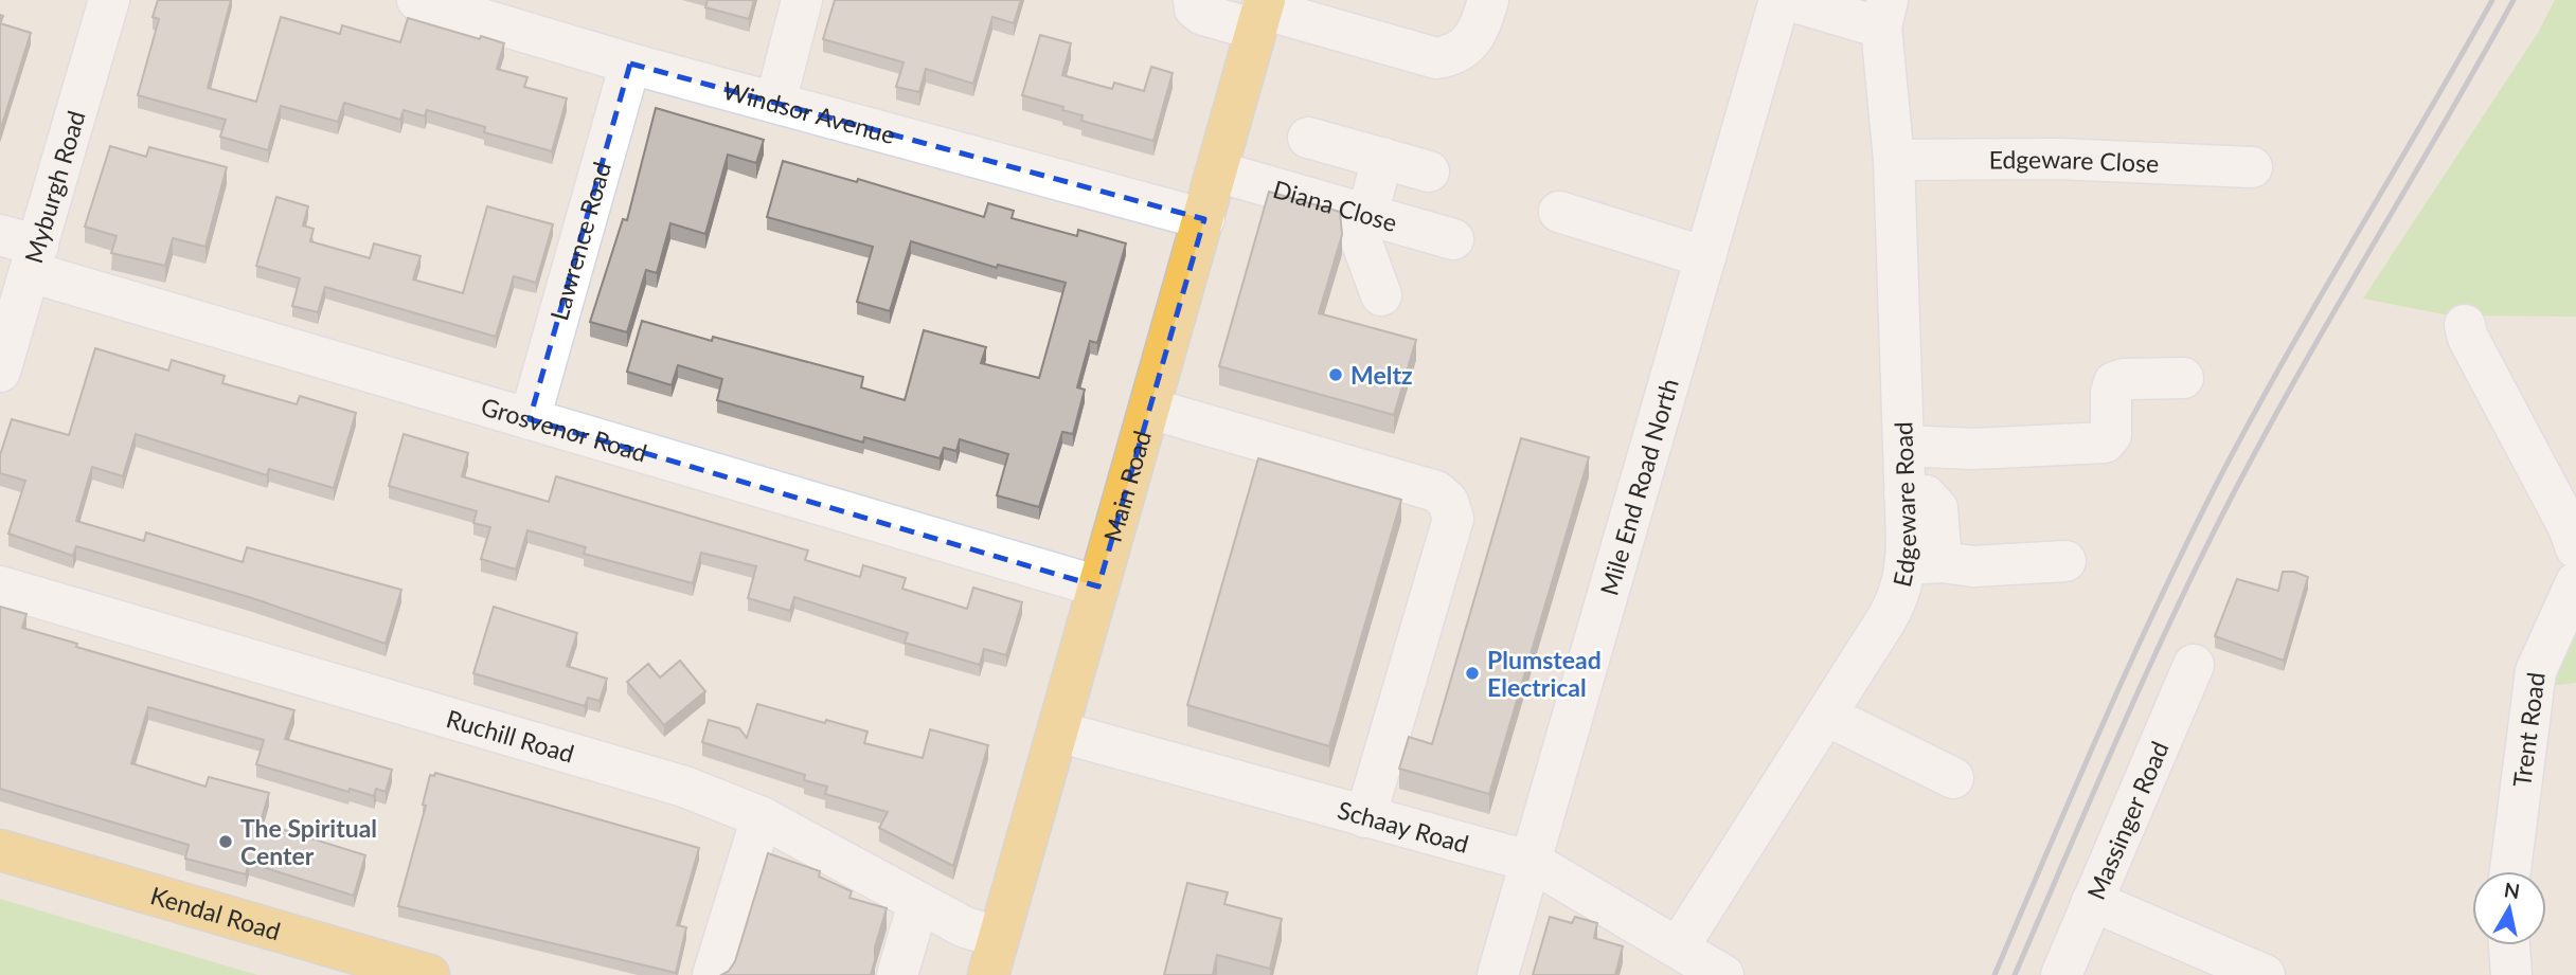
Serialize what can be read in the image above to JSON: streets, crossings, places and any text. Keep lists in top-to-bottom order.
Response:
{
  "streets": {
    "main road": ["Main Road", "Kendal Road"],
    "street": [
      "Windsor Avenue",
      "Edgeware Close",
      "Myburgh Road",
      "Diana Close",
      "Lawrence Road",
      "Grosvenor Road",
      "Mile End Road North",
      "Edgeware Road",
      "Trent Road",
      "Ruchill Road",
      "Massinger Road",
      "Schaay Road"
    ]
  },
  "crossings": [
    ["Windsor Avenue", "Lawrence Road"],
    ["Windsor Avenue", "Main Road"],
    ["Edgeware Close", "Edgeware Road"],
    ["Myburgh Road", "Grosvenor Road"],
    ["Diana Close", "Main Road"],
    ["Lawrence Road", "Grosvenor Road"],
    ["Grosvenor Road", "Main Road"],
    ["Main Road", "Ruchill Road"],
    ["Main Road", "Schaay Road"],
    ["Mile End Road North", "Schaay Road"],
    ["Edgeware Road", "Schaay Road"]
  ],
  "places": ["Meltz", "Plumstead Electrical", "The Spiritual Center"],
  "north": "top"
}
